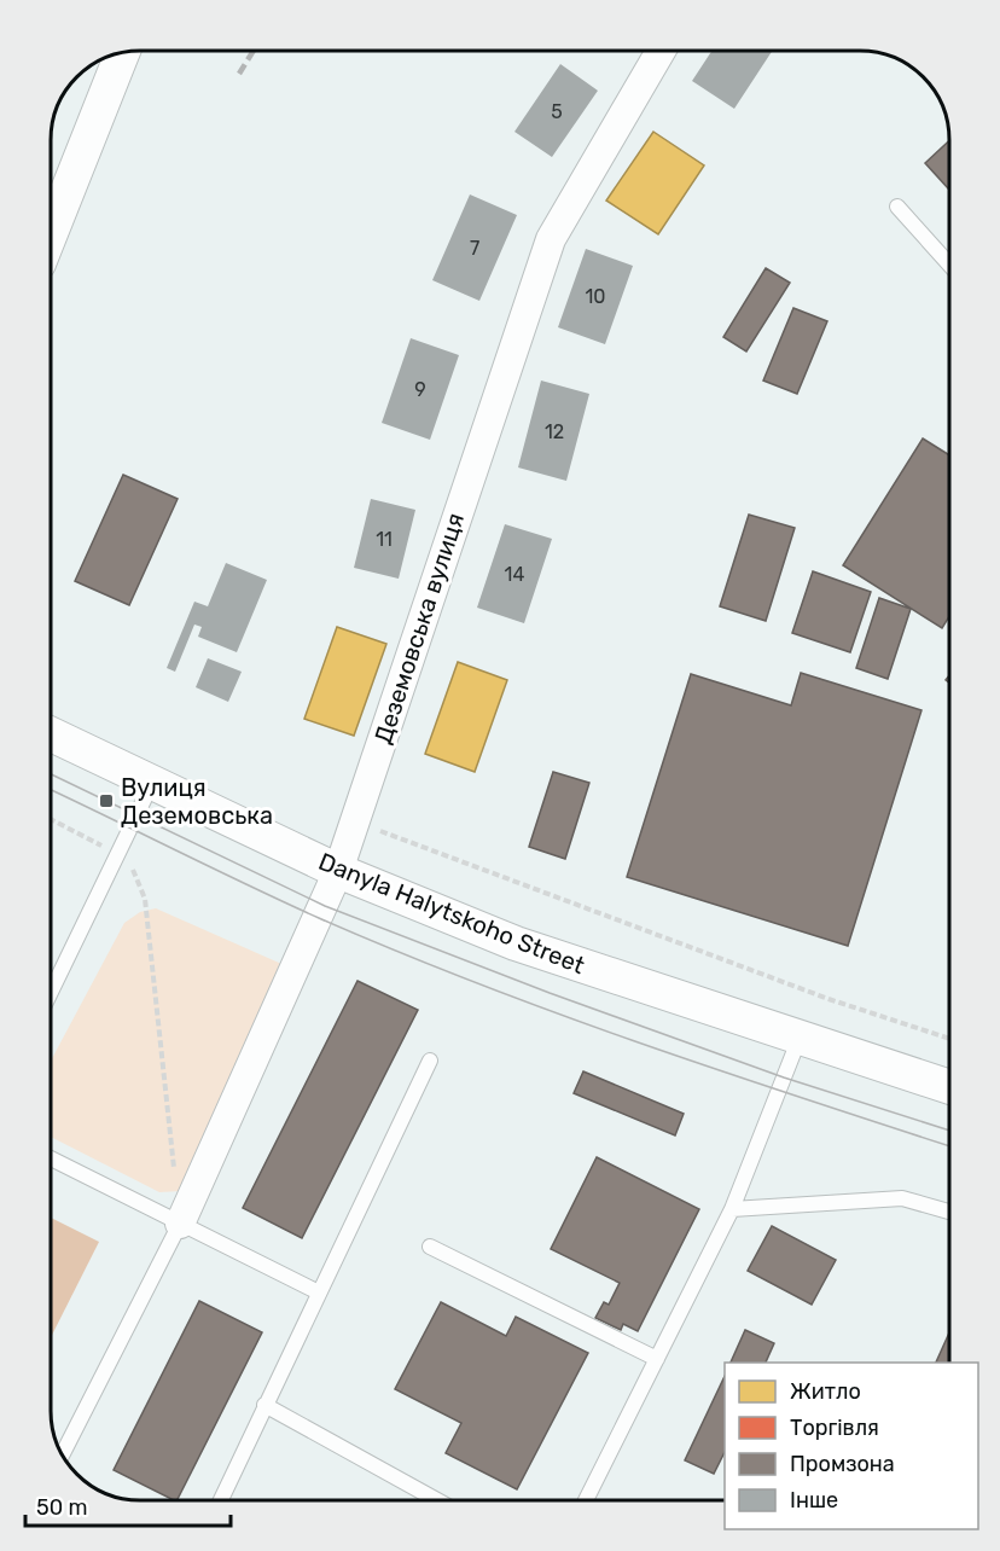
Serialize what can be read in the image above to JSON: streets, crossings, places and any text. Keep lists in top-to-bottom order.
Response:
{
  "streets": {
    "street": ["Деземовська вулиця", "Danyla Halytskoho Street"]
  },
  "crossings": [
    ["Деземовська вулиця", "Danyla Halytskoho Street"]
  ],
  "places": {
    "transit": ["Вулиця Деземовська"]
  },
  "house_numbers": [
    "5",
    "7",
    "10",
    "9",
    "12",
    "11",
    "14"
  ],
  "legend": [
    "Житло",
    "Торгівля",
    "Промзона",
    "Інше"
  ],
  "scale_bar": "50 m"
}
